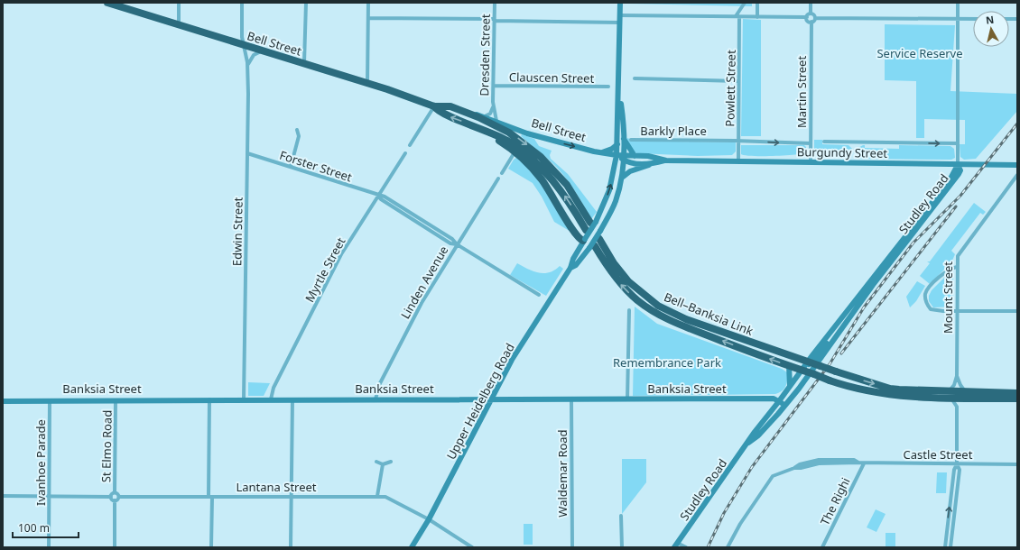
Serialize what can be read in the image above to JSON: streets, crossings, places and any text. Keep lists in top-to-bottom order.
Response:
{
  "streets": {
    "highway": ["Bell Street", "Bell–Banksia Link"],
    "street": [
      "Dresden Street",
      "Clauscen Street",
      "Powlett Street",
      "Martin Street",
      "Barkly Place",
      "Burgundy Street",
      "Forster Street",
      "Studley Road",
      "Edwin Street",
      "Myrtle Street",
      "Linden Avenue",
      "Mount Street",
      "Banksia Street",
      "Upper Heidelberg Road",
      "St Elmo Road",
      "Castle Street",
      "Ivanhoe Parade",
      "Waldemar Road",
      "Lantana Street",
      "The Righi"
    ]
  },
  "crossings": [
    ["Bell Street", "Dresden Street"],
    ["Bell Street", "Burgundy Street"],
    ["Bell Street", "Edwin Street"],
    ["Bell Street", "Upper Heidelberg Road"],
    ["Dresden Street", "Clauscen Street"],
    ["Powlett Street", "Barkly Place"],
    ["Powlett Street", "Burgundy Street"],
    ["Martin Street", "Burgundy Street"],
    ["Barkly Place", "Burgundy Street"],
    ["Burgundy Street", "Studley Road"],
    ["Burgundy Street", "Upper Heidelberg Road"],
    ["Forster Street", "Edwin Street"],
    ["Forster Street", "Myrtle Street"],
    ["Forster Street", "Linden Avenue"],
    ["Studley Road", "Bell–Banksia Link"],
    ["Studley Road", "Banksia Street"],
    ["Edwin Street", "Banksia Street"],
    ["Myrtle Street", "Banksia Street"],
    ["Linden Avenue", "Banksia Street"],
    ["Bell–Banksia Link", "Upper Heidelberg Road"],
    ["Banksia Street", "Upper Heidelberg Road"],
    ["Banksia Street", "St Elmo Road"],
    ["Banksia Street", "Ivanhoe Parade"],
    ["Banksia Street", "Waldemar Road"],
    ["Upper Heidelberg Road", "Lantana Street"],
    ["Castle Street", "The Righi"]
  ],
  "parks": ["Service Reserve", "Remembrance Park"],
  "scale_bar": "100 m",
  "north": "top"
}
